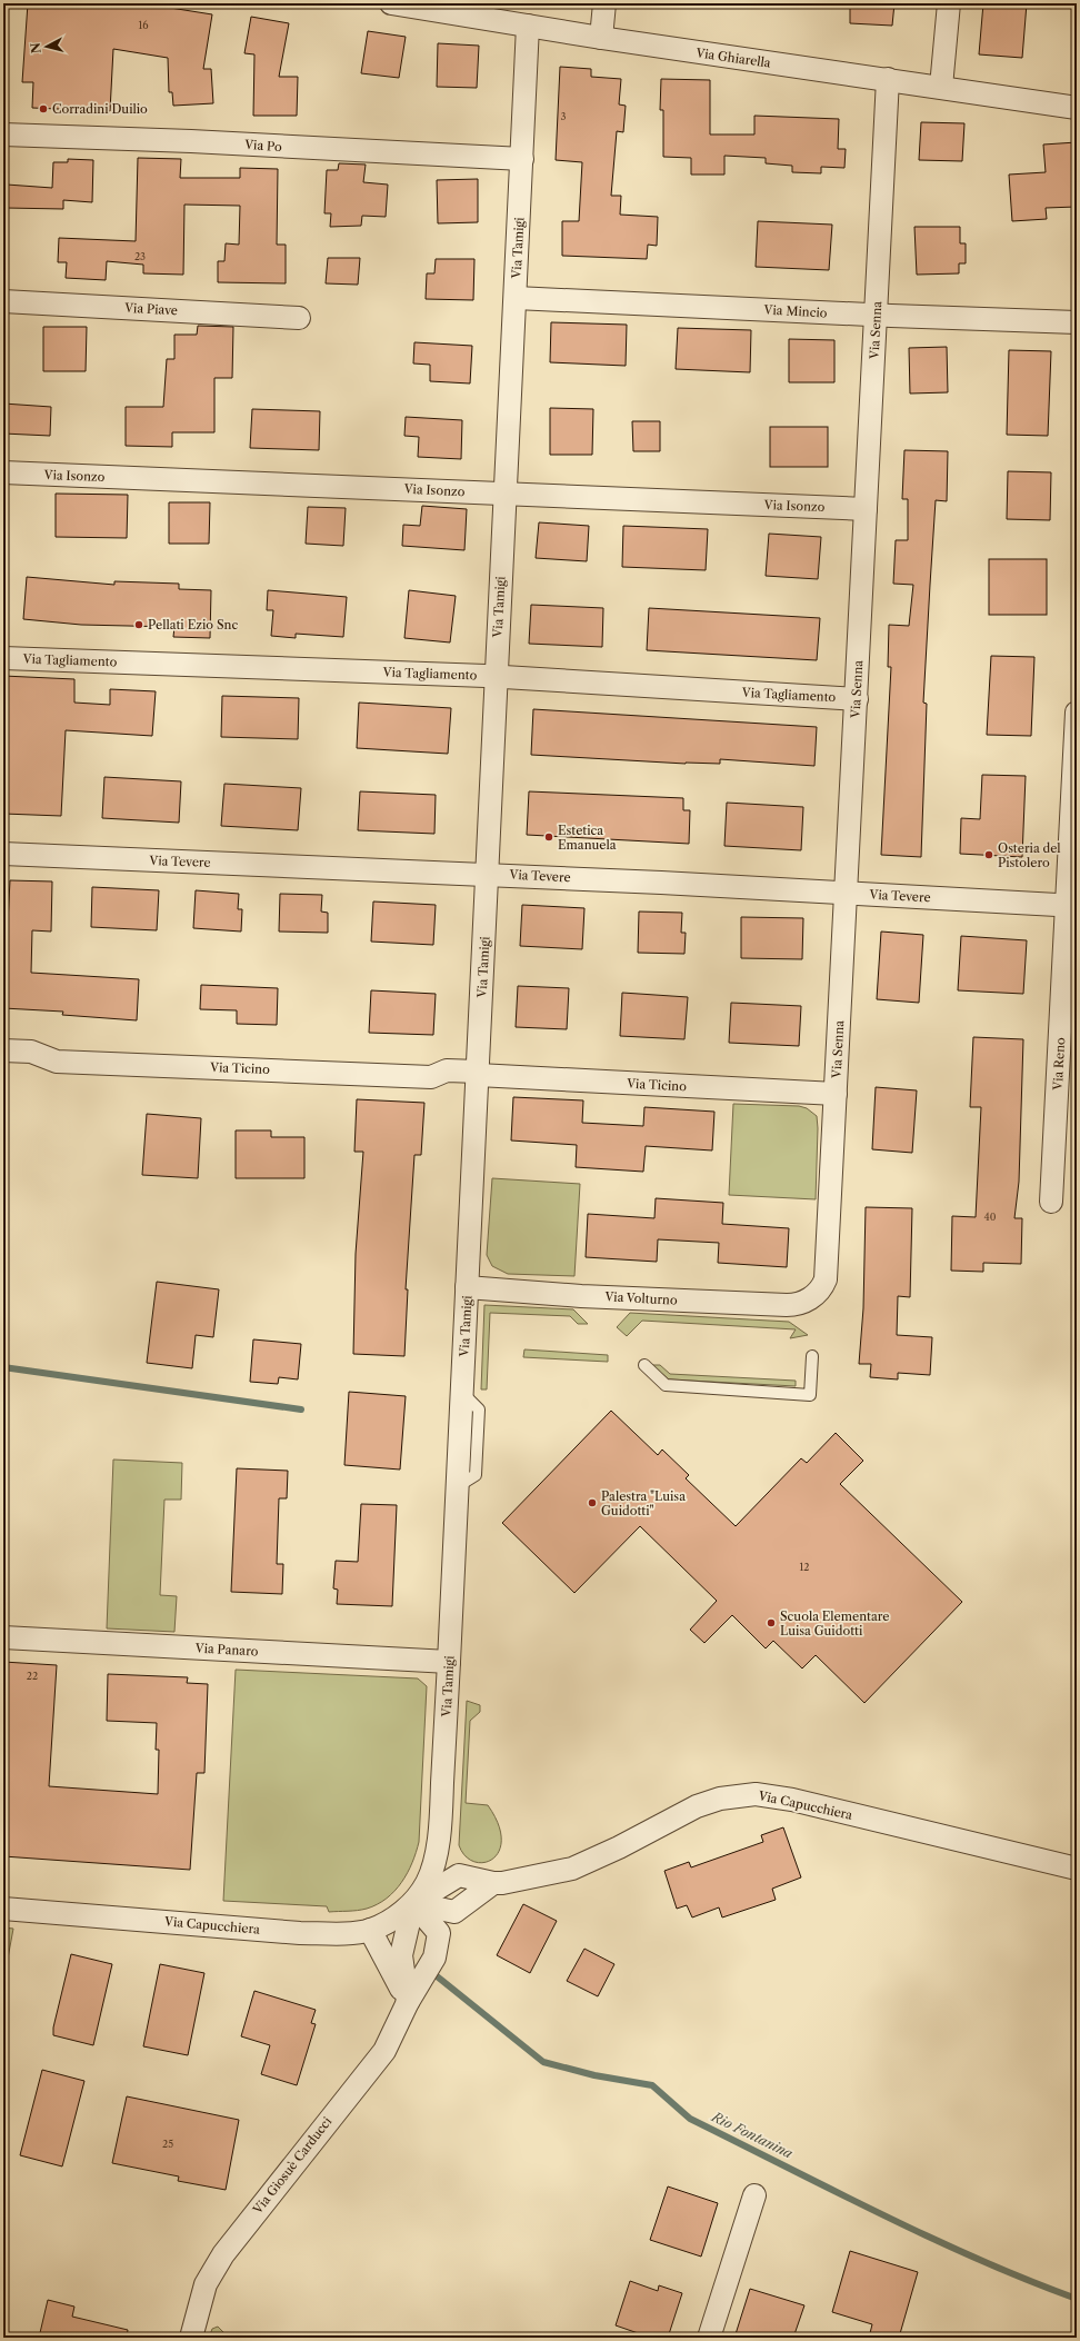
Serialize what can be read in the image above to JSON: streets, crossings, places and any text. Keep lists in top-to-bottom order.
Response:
{
  "streets": {
    "street": [
      "Via Ghiarella",
      "Via Po",
      "Via Tamigi",
      "Via Piave",
      "Via Mincio",
      "Via Senna",
      "Via Isonzo",
      "Via Tagliamento",
      "Via Tevere",
      "Via Reno",
      "Via Ticino",
      "Via Volturno",
      "Via Panaro",
      "Via Capucchiera",
      "Via Giosuè Carducci"
    ]
  },
  "crossings": [
    ["Via Ghiarella", "Via Tamigi"],
    ["Via Ghiarella", "Via Senna"],
    ["Via Po", "Via Tamigi"],
    ["Via Tamigi", "Via Mincio"],
    ["Via Tamigi", "Via Isonzo"],
    ["Via Tamigi", "Via Tagliamento"],
    ["Via Tamigi", "Via Tevere"],
    ["Via Tamigi", "Via Ticino"],
    ["Via Tamigi", "Via Volturno"],
    ["Via Tamigi", "Via Panaro"],
    ["Via Tamigi", "Via Capucchiera"],
    ["Via Tamigi", "Via Giosuè Carducci"],
    ["Via Mincio", "Via Senna"],
    ["Via Senna", "Via Isonzo"],
    ["Via Senna", "Via Tagliamento"],
    ["Via Senna", "Via Tevere"],
    ["Via Senna", "Via Ticino"],
    ["Via Senna", "Via Volturno"],
    ["Via Tevere", "Via Reno"],
    ["Via Capucchiera", "Via Giosuè Carducci"]
  ],
  "water": ["Rio Fontanina"],
  "places": [
    "Corradini Duilio",
    "Pellati Ezio Snc",
    "Estetica Emanuela",
    "Osteria del Pistolero",
    "Palestra \"Luisa Guidotti\"",
    "Scuola Elementare Luisa Guidotti"
  ],
  "house_numbers": [
    "16",
    "3",
    "23",
    "40",
    "12",
    "22",
    "25"
  ],
  "north": "left"
}
